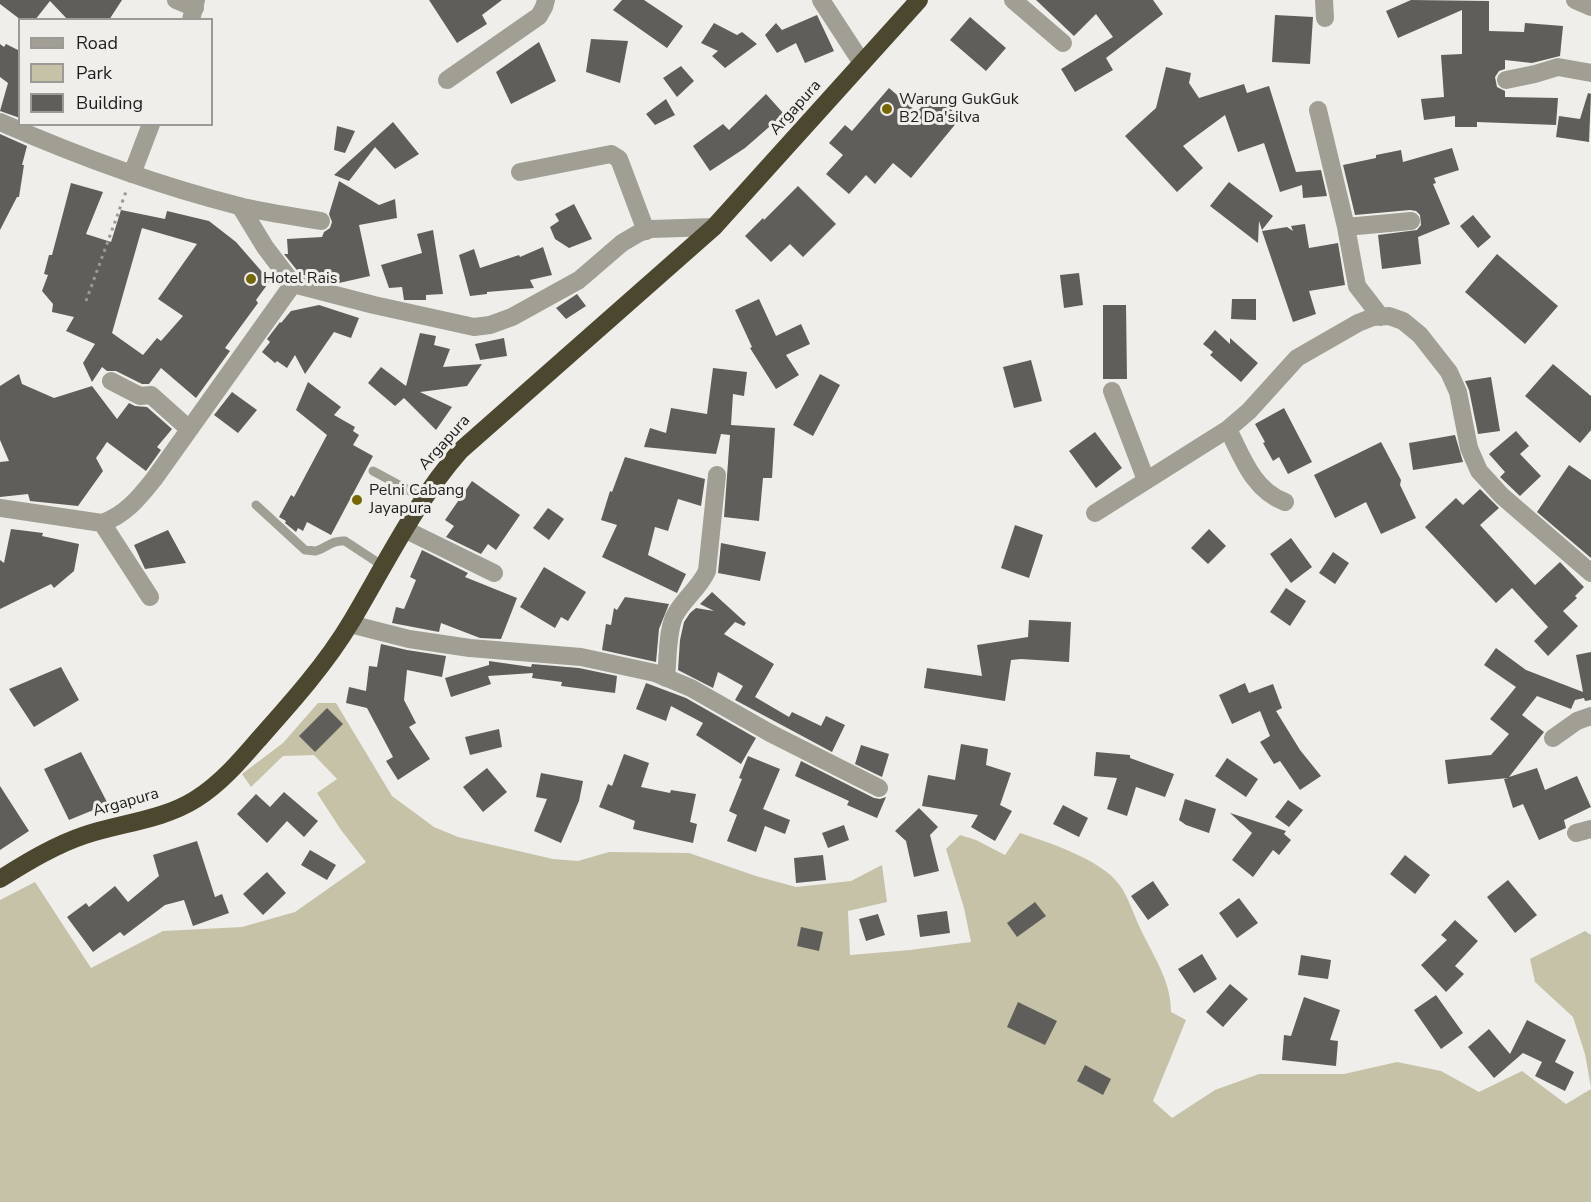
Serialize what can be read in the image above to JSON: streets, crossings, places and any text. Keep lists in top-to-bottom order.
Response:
{
  "streets": {
    "highway": ["Argapura"]
  },
  "places": ["Warung GukGuk B2 Da'silva", "Hotel Rais", "Pelni Cabang Jayapura"],
  "legend": ["Road", "Park", "Building"]
}
